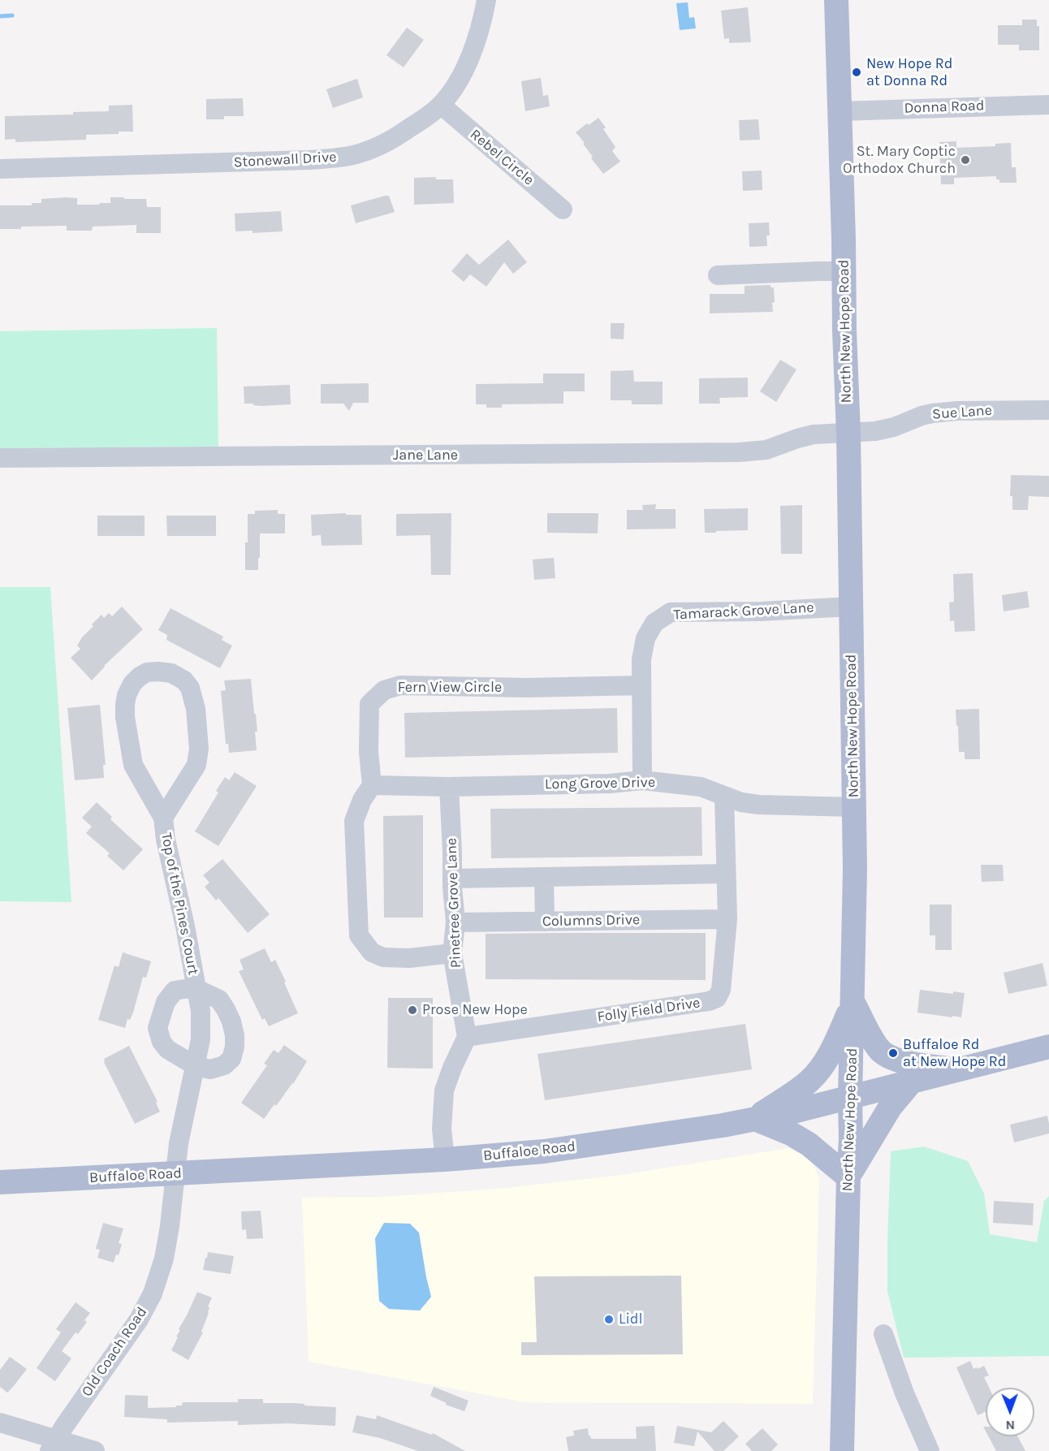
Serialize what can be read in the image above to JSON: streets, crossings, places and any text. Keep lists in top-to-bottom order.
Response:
{
  "streets": {
    "main road": ["North New Hope Road", "Buffaloe Road"],
    "street": [
      "Donna Road",
      "Rebel Circle",
      "Stonewall Drive",
      "Sue Lane",
      "Jane Lane",
      "Tamarack Grove Lane",
      "Fern View Circle",
      "Long Grove Drive",
      "Pinetree Grove Lane",
      "Top of the Pines Court",
      "Columns Drive",
      "Folly Field Drive",
      "Old Coach Road"
    ]
  },
  "crossings": [
    ["Donna Road", "North New Hope Road"],
    ["Rebel Circle", "Stonewall Drive"],
    ["North New Hope Road", "Sue Lane"],
    ["North New Hope Road", "Jane Lane"],
    ["North New Hope Road", "Tamarack Grove Lane"],
    ["North New Hope Road", "Long Grove Drive"],
    ["North New Hope Road", "Buffaloe Road"],
    ["Sue Lane", "Jane Lane"],
    ["Tamarack Grove Lane", "Fern View Circle"],
    ["Tamarack Grove Lane", "Long Grove Drive"],
    ["Fern View Circle", "Long Grove Drive"],
    ["Long Grove Drive", "Pinetree Grove Lane"],
    ["Long Grove Drive", "Folly Field Drive"],
    ["Pinetree Grove Lane", "Columns Drive"],
    ["Pinetree Grove Lane", "Folly Field Drive"],
    ["Top of the Pines Court", "Buffaloe Road"],
    ["Top of the Pines Court", "Old Coach Road"],
    ["Columns Drive", "Folly Field Drive"],
    ["Buffaloe Road", "Old Coach Road"]
  ],
  "places": [
    "New Hope Rd at Donna Rd",
    "St. Mary Coptic Orthodox Church",
    "Prose New Hope",
    "Buffaloe Rd at New Hope Rd",
    "Lidl"
  ],
  "north": "bottom"
}
